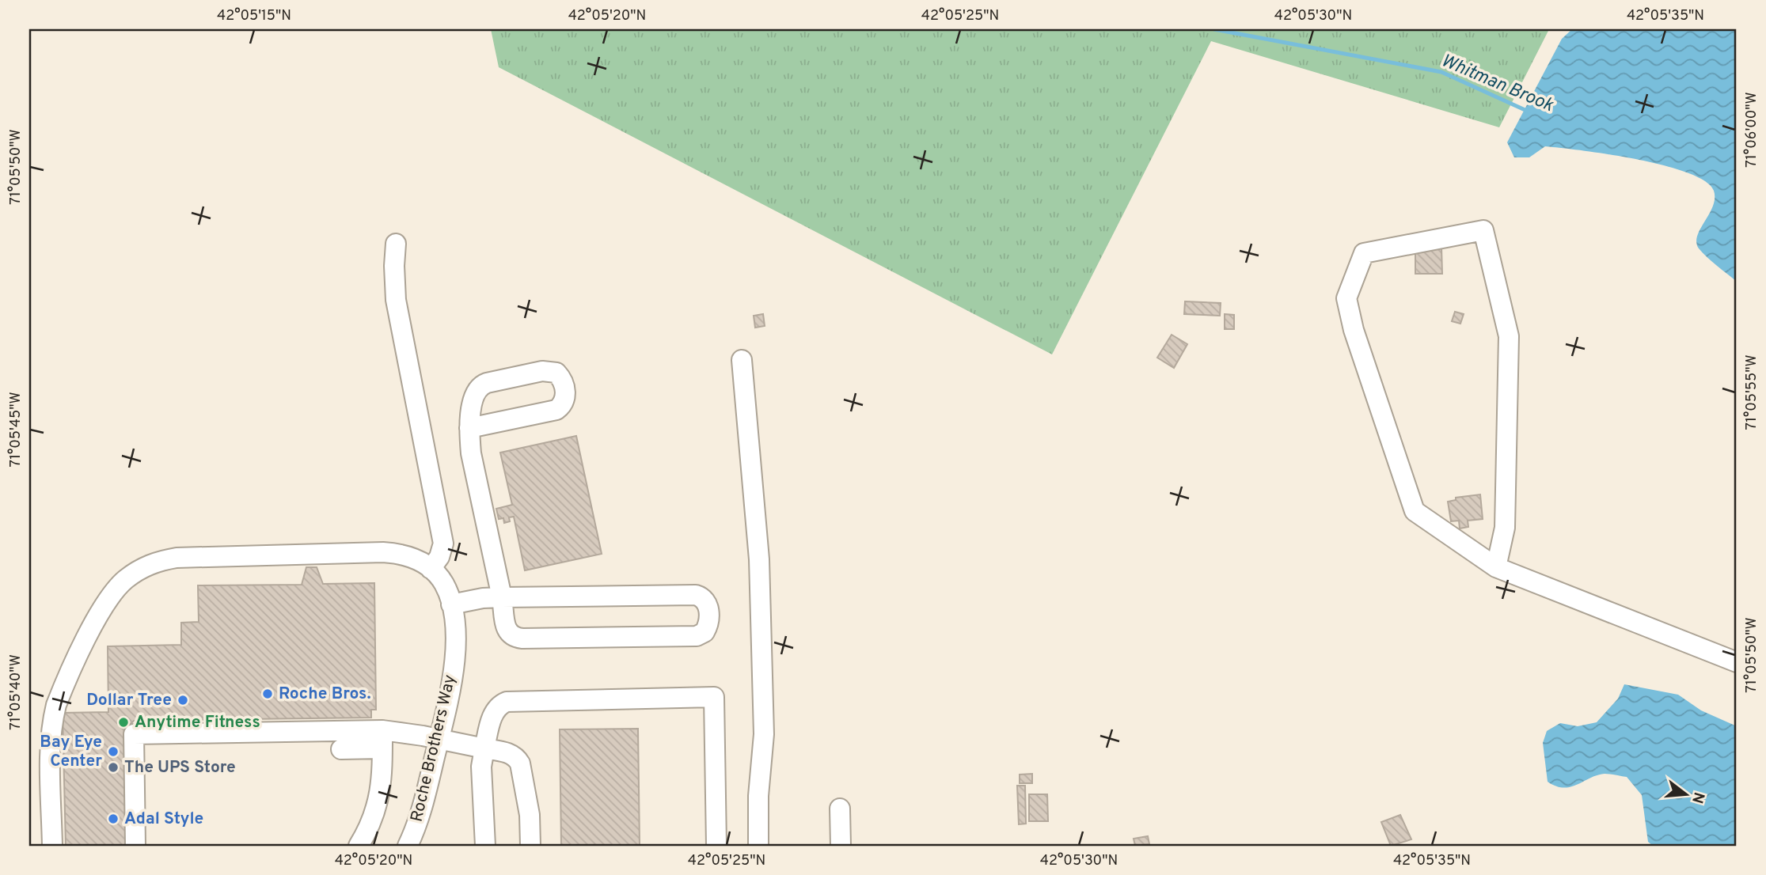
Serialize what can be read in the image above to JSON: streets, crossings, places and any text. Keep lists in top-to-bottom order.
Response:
{
  "streets": {
    "street": ["Roche Brothers Way"]
  },
  "water": ["Whitman Brook"],
  "places": [
    "Roche Bros.",
    "Dollar Tree",
    "Anytime Fitness",
    "Bay Eye Center",
    "The UPS Store",
    "Adal Style"
  ],
  "north": "right",
  "coordinates": [
    "42°05'15\"N",
    "42°05'20\"N",
    "42°05'25\"N",
    "42°05'30\"N",
    "42°05'35\"N",
    "71°06'00\"W",
    "71°05'50\"W",
    "71°05'55\"W",
    "71°05'45\"W",
    "71°05'40\"W"
  ]
}
